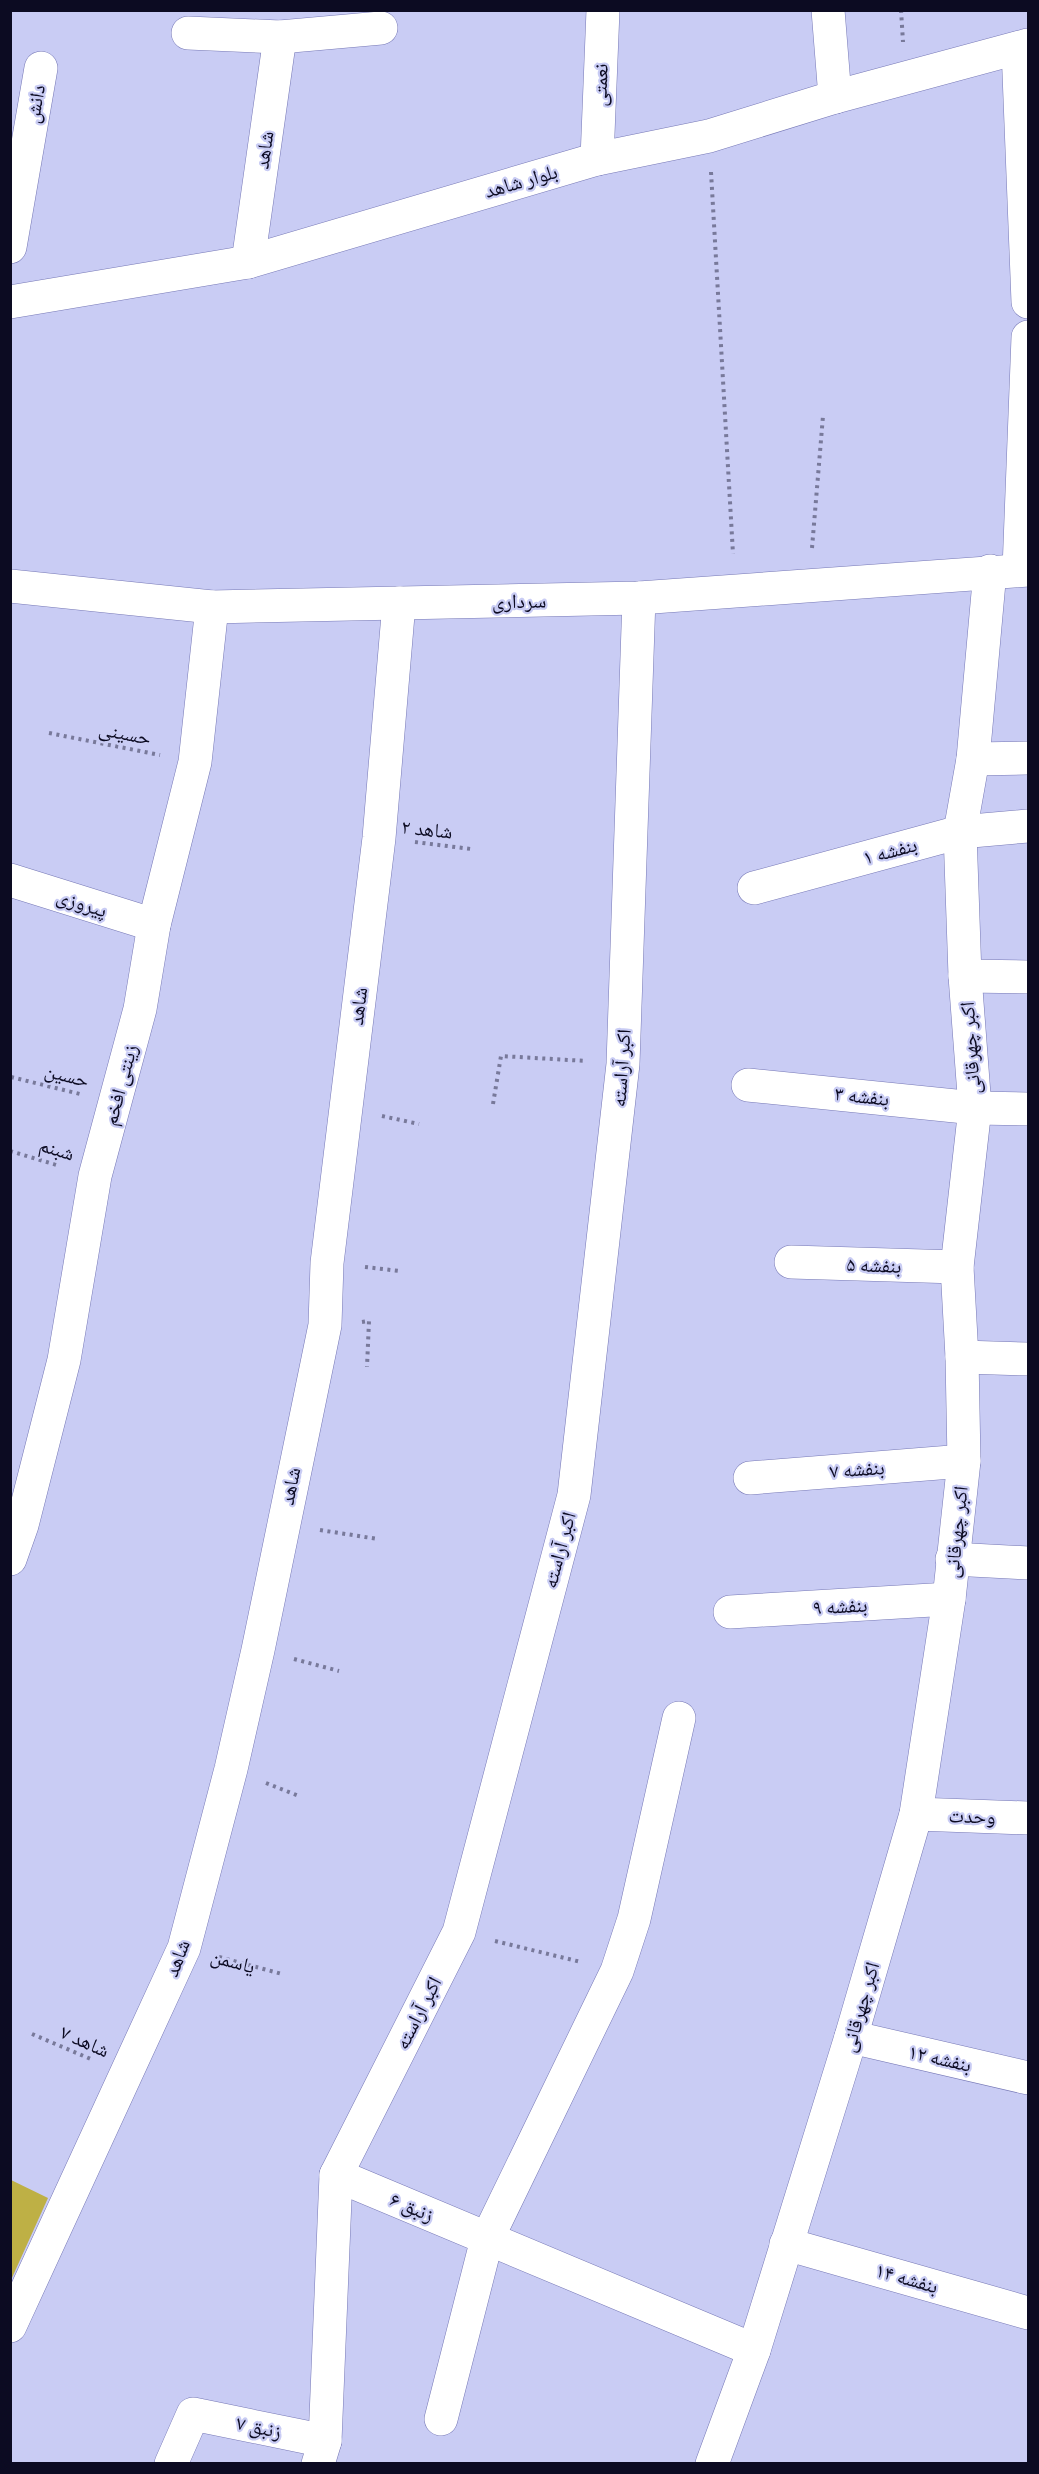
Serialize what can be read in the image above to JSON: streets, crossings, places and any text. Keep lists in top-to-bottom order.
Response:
{
  "streets": {
    "street": [
      "نعمتی",
      "دانش",
      "شاهد",
      "بلوار شاهد",
      "سرداری",
      "بنفشه ۱",
      "پیروزی",
      "اکبر چهرقانی",
      "اکبر آراسته",
      "زینتی افخم",
      "بنفشه ۳",
      "بنفشه ۵",
      "بنفشه ۷",
      "بنفشه ۹",
      "وحدت",
      "بنفشه ۱۲",
      "زنبق ۶",
      "بنفشه ۱۴",
      "زنبق ۷"
    ],
    "path": [
      "حسینی",
      "شاهد ۲",
      "حسین",
      "شبنم",
      "یاسمن",
      "۷ شاهد"
    ]
  },
  "crossings": [
    ["نعمتی", "بلوار شاهد"],
    ["شاهد", "بلوار شاهد"],
    ["شاهد", "سرداری"],
    ["شاهد", "شاهد ۲"],
    ["شاهد", "یاسمن"],
    ["شاهد", "۷ شاهد"],
    ["سرداری", "اکبر چهرقانی"],
    ["سرداری", "اکبر آراسته"],
    ["سرداری", "زینتی افخم"],
    ["حسینی", "زینتی افخم"],
    ["بنفشه ۱", "اکبر چهرقانی"],
    ["پیروزی", "زینتی افخم"],
    ["اکبر چهرقانی", "بنفشه ۳"],
    ["اکبر چهرقانی", "بنفشه ۵"],
    ["اکبر چهرقانی", "بنفشه ۷"],
    ["اکبر چهرقانی", "بنفشه ۹"],
    ["اکبر چهرقانی", "وحدت"],
    ["اکبر چهرقانی", "بنفشه ۱۲"],
    ["اکبر چهرقانی", "زنبق ۶"],
    ["اکبر چهرقانی", "بنفشه ۱۴"],
    ["اکبر آراسته", "زنبق ۶"],
    ["اکبر آراسته", "زنبق ۷"],
    ["حسین", "زینتی افخم"],
    ["زینتی افخم", "شبنم"]
  ]
}
